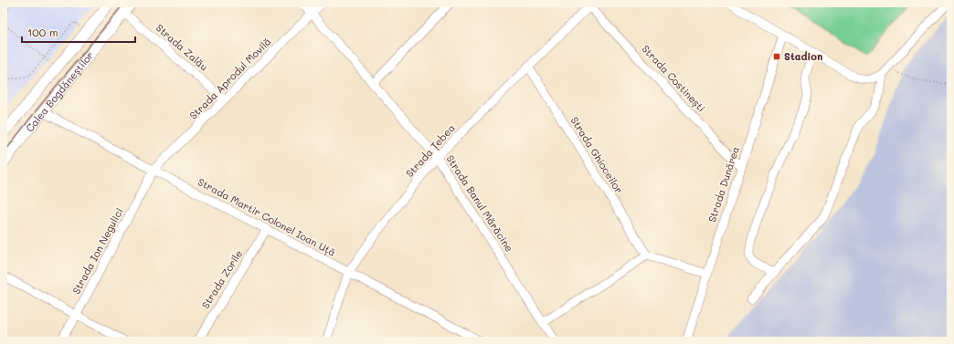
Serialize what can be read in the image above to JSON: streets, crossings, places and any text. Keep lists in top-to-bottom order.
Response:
{
  "streets": {
    "main road": ["Calea Bogdăneștilor"],
    "street": [
      "Strada Zalău",
      "Strada Aprodul Movilă",
      "Strada Costinești",
      "Strada Țebea",
      "Strada Ghioceilor",
      "Strada Dunărea",
      "Strada Banul Mărăcine",
      "Strada Martir Colonel Ioan Uță",
      "Strada Ion Negulici",
      "Strada Zorile"
    ]
  },
  "crossings": [
    ["Strada Zalău", "Strada Aprodul Movilă"],
    ["Strada Zalău", "Calea Bogdăneștilor"],
    ["Strada Aprodul Movilă", "Strada Banul Mărăcine"],
    ["Strada Aprodul Movilă", "Strada Martir Colonel Ioan Uță"],
    ["Strada Aprodul Movilă", "Strada Ion Negulici"],
    ["Strada Costinești", "Strada Țebea"],
    ["Strada Costinești", "Strada Dunărea"],
    ["Calea Bogdăneștilor", "Strada Martir Colonel Ioan Uță"],
    ["Strada Țebea", "Strada Ghioceilor"],
    ["Strada Țebea", "Strada Banul Mărăcine"],
    ["Strada Țebea", "Strada Martir Colonel Ioan Uță"],
    ["Strada Martir Colonel Ioan Uță", "Strada Ion Negulici"],
    ["Strada Martir Colonel Ioan Uță", "Strada Zorile"]
  ],
  "places": {
    "transit": ["Stadion"]
  },
  "scale_bar": "100 m"
}
